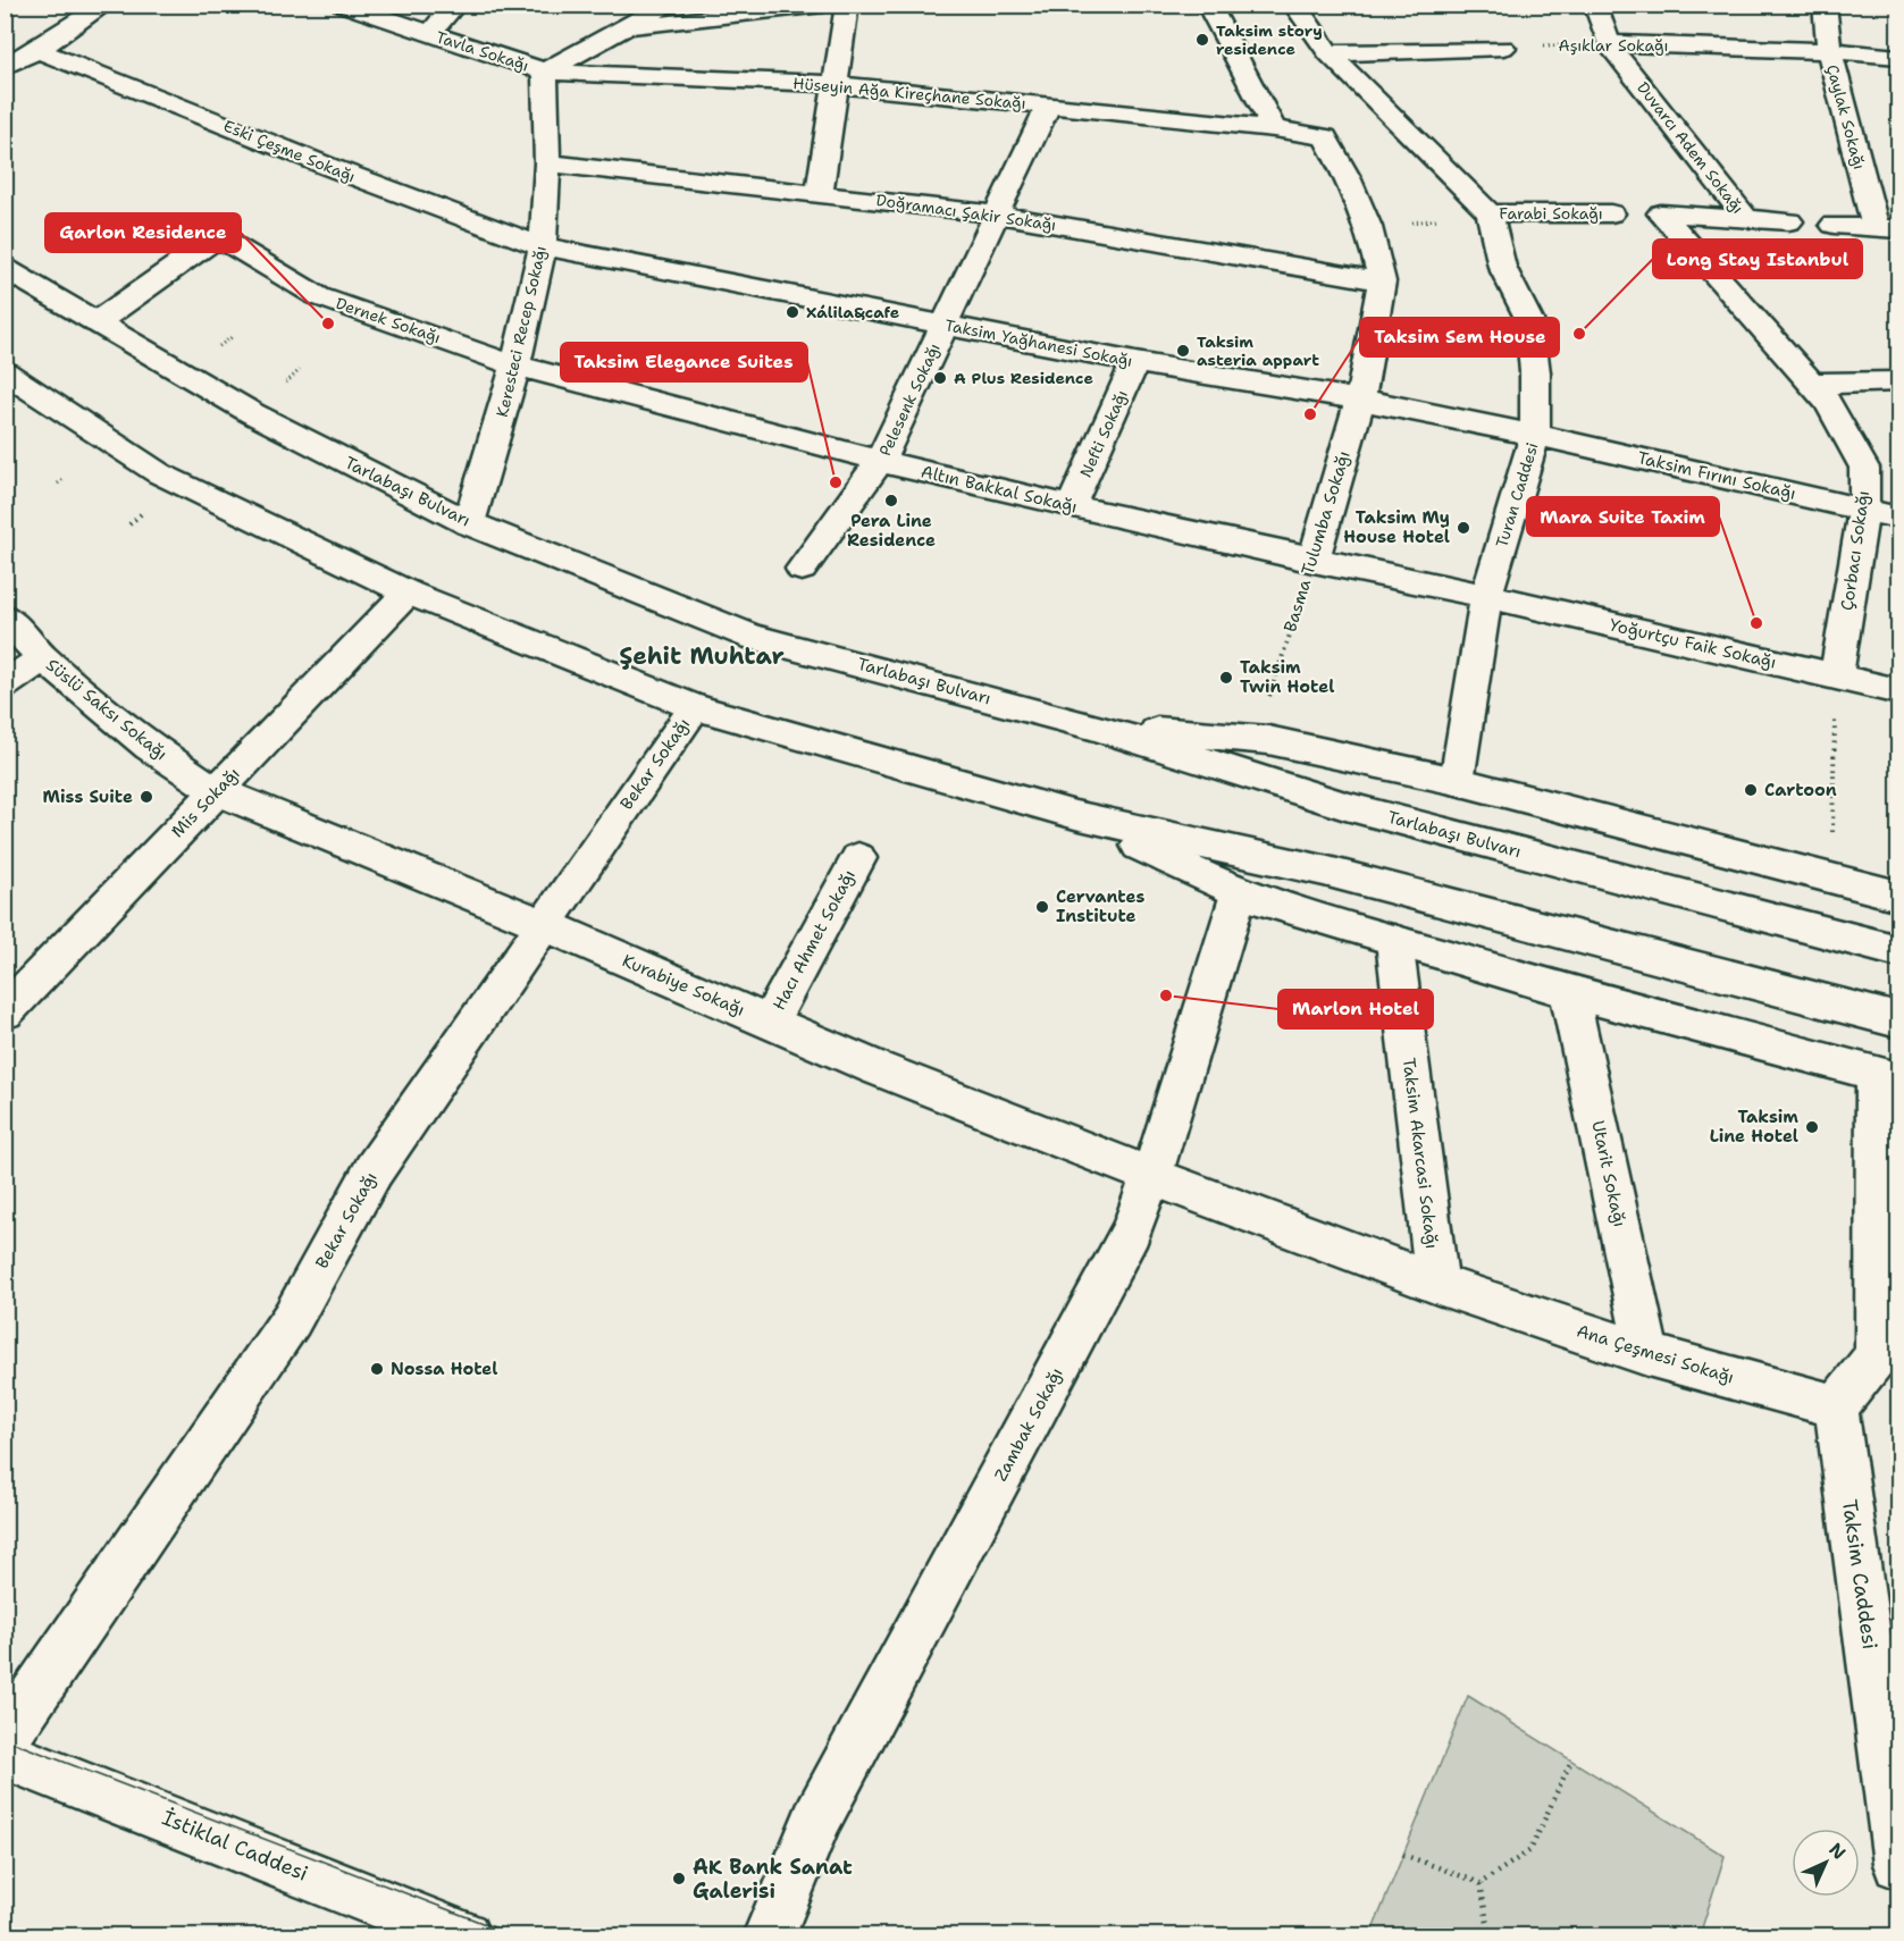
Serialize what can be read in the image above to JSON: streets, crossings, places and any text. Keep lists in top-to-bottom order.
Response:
{
  "streets": {
    "street": [
      "Aşıklar Sokağı",
      "Tavla Sokağı",
      "Hüseyin Ağa Kireçhane Sokağı",
      "Çaylak Sokağı",
      "Duvarcı Adem Sokağı",
      "Eski Çeşme Sokağı",
      "Doğramacı Şakir Sokağı",
      "Farabi Sokağı",
      "Dernek Sokağı",
      "Keresteci Recep Sokağı",
      "Taksim Yağhanesi Sokağı",
      "Pelesenk Sokağı",
      "Nefti Sokağı",
      "Taksim Fırını Sokağı",
      "Altın Bakkal Sokağı",
      "Tarlabaşı Bulvarı",
      "Turan Caddesi",
      "Basma Tulumba Sokağı",
      "Çorbacı Sokağı",
      "Yoğurtçu Faik Sokağı",
      "Süslü Saksı Sokağı",
      "Bekar Sokağı",
      "Mis Sokağı",
      "Hacı Ahmet Sokağı",
      "Kurabiye Sokağı",
      "Taksim Akarcasi Sokağı",
      "Utarit Sokağı",
      "Ana Çeşmesi Sokağı",
      "Zambak Sokağı",
      "Taksim Caddesi",
      "İstiklal Caddesi"
    ]
  },
  "crossings": [
    ["Aşıklar Sokağı", "Çaylak Sokağı"],
    ["Aşıklar Sokağı", "Duvarcı Adem Sokağı"],
    ["Tavla Sokağı", "Hüseyin Ağa Kireçhane Sokağı"],
    ["Tavla Sokağı", "Keresteci Recep Sokağı"],
    ["Hüseyin Ağa Kireçhane Sokağı", "Doğramacı Şakir Sokağı"],
    ["Hüseyin Ağa Kireçhane Sokağı", "Keresteci Recep Sokağı"],
    ["Hüseyin Ağa Kireçhane Sokağı", "Pelesenk Sokağı"],
    ["Hüseyin Ağa Kireçhane Sokağı", "Basma Tulumba Sokağı"],
    ["Duvarcı Adem Sokağı", "Çorbacı Sokağı"],
    ["Eski Çeşme Sokağı", "Keresteci Recep Sokağı"],
    ["Eski Çeşme Sokağı", "Taksim Yağhanesi Sokağı"],
    ["Doğramacı Şakir Sokağı", "Keresteci Recep Sokağı"],
    ["Doğramacı Şakir Sokağı", "Pelesenk Sokağı"],
    ["Doğramacı Şakir Sokağı", "Basma Tulumba Sokağı"],
    ["Farabi Sokağı", "Turan Caddesi"],
    ["Dernek Sokağı", "Keresteci Recep Sokağı"],
    ["Dernek Sokağı", "Altın Bakkal Sokağı"],
    ["Dernek Sokağı", "Tarlabaşı Bulvarı"],
    ["Keresteci Recep Sokağı", "Taksim Yağhanesi Sokağı"],
    ["Keresteci Recep Sokağı", "Altın Bakkal Sokağı"],
    ["Keresteci Recep Sokağı", "Tarlabaşı Bulvarı"],
    ["Taksim Yağhanesi Sokağı", "Pelesenk Sokağı"],
    ["Taksim Yağhanesi Sokağı", "Nefti Sokağı"],
    ["Taksim Yağhanesi Sokağı", "Taksim Fırını Sokağı"],
    ["Taksim Yağhanesi Sokağı", "Turan Caddesi"],
    ["Taksim Yağhanesi Sokağı", "Basma Tulumba Sokağı"],
    ["Pelesenk Sokağı", "Altın Bakkal Sokağı"],
    ["Nefti Sokağı", "Altın Bakkal Sokağı"],
    ["Taksim Fırını Sokağı", "Turan Caddesi"],
    ["Taksim Fırını Sokağı", "Çorbacı Sokağı"],
    ["Altın Bakkal Sokağı", "Turan Caddesi"],
    ["Altın Bakkal Sokağı", "Basma Tulumba Sokağı"],
    ["Altın Bakkal Sokağı", "Yoğurtçu Faik Sokağı"],
    ["Turan Caddesi", "Yoğurtçu Faik Sokağı"],
    ["Çorbacı Sokağı", "Yoğurtçu Faik Sokağı"],
    ["Süslü Saksı Sokağı", "Mis Sokağı"],
    ["Süslü Saksı Sokağı", "Kurabiye Sokağı"],
    ["Bekar Sokağı", "Kurabiye Sokağı"],
    ["Mis Sokağı", "Kurabiye Sokağı"],
    ["Hacı Ahmet Sokağı", "Kurabiye Sokağı"],
    ["Kurabiye Sokağı", "Ana Çeşmesi Sokağı"],
    ["Kurabiye Sokağı", "Zambak Sokağı"],
    ["Taksim Akarcasi Sokağı", "Ana Çeşmesi Sokağı"],
    ["Utarit Sokağı", "Ana Çeşmesi Sokağı"],
    ["Ana Çeşmesi Sokağı", "Zambak Sokağı"],
    ["Ana Çeşmesi Sokağı", "Taksim Caddesi"]
  ],
  "districts": ["Şehit Muhtar"],
  "places": [
    "Taksim story residence",
    "Xálila&cafe",
    "Garlon Residence",
    "Long Stay Istanbul",
    "Taksim asteria appart",
    "A Plus Residence",
    "Taksim Sem House",
    "Taksim Elegance Suites",
    "Pera Line Residence",
    "Taksim My House Hotel",
    "Mara Suite Taxim",
    "Taksim Twin Hotel",
    "Cartoon",
    "Miss Suite",
    "Cervantes Institute",
    "Marlon Hotel",
    "Taksim Line Hotel",
    "Nossa Hotel",
    "AK Bank Sanat Galerisi"
  ],
  "north": "top right"
}
